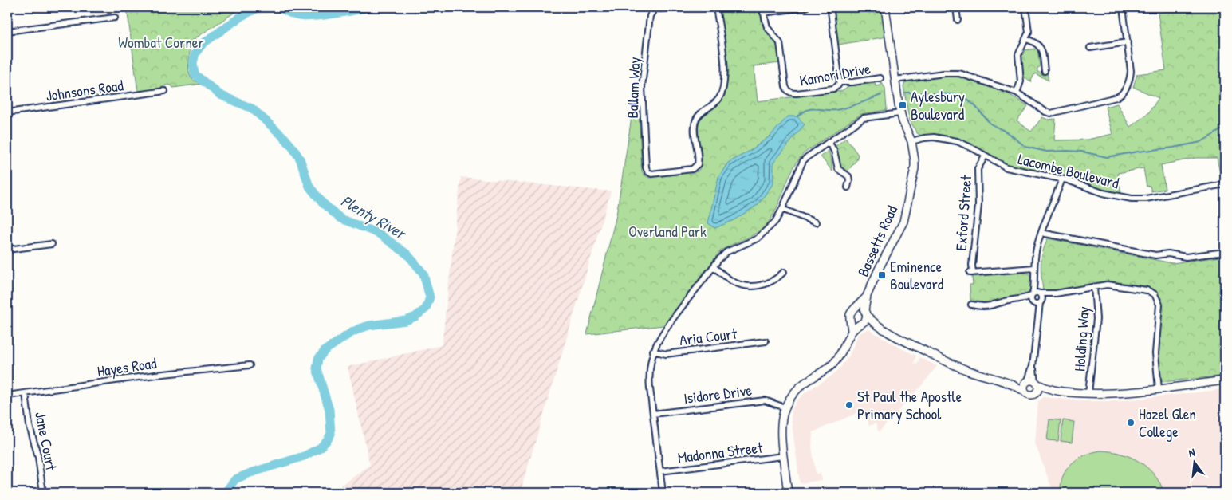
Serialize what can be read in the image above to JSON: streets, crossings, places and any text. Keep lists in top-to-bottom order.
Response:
{
  "streets": {
    "street": [
      "Kamori Drive",
      "Ballam Way",
      "Johnsons Road",
      "Lacombe Boulevard",
      "Exford Street",
      "Bassetts Road",
      "Aria Court",
      "Holding Way",
      "Hayes Road",
      "Isidore Drive",
      "Jane Court",
      "Madonna Street"
    ]
  },
  "crossings": [
    ["Lacombe Boulevard", "Exford Street"],
    ["Lacombe Boulevard", "Bassetts Road"],
    ["Bassetts Road", "Isidore Drive"],
    ["Bassetts Road", "Madonna Street"],
    ["Hayes Road", "Jane Court"]
  ],
  "water": ["Plenty River"],
  "parks": ["Wombat Corner", "Overland Park"],
  "places": {
    "transit": ["Aylesbury Boulevard", "Eminence Boulevard"],
    "other": ["St Paul the Apostle Primary School", "Hazel Glen College"]
  },
  "north": "top"
}
